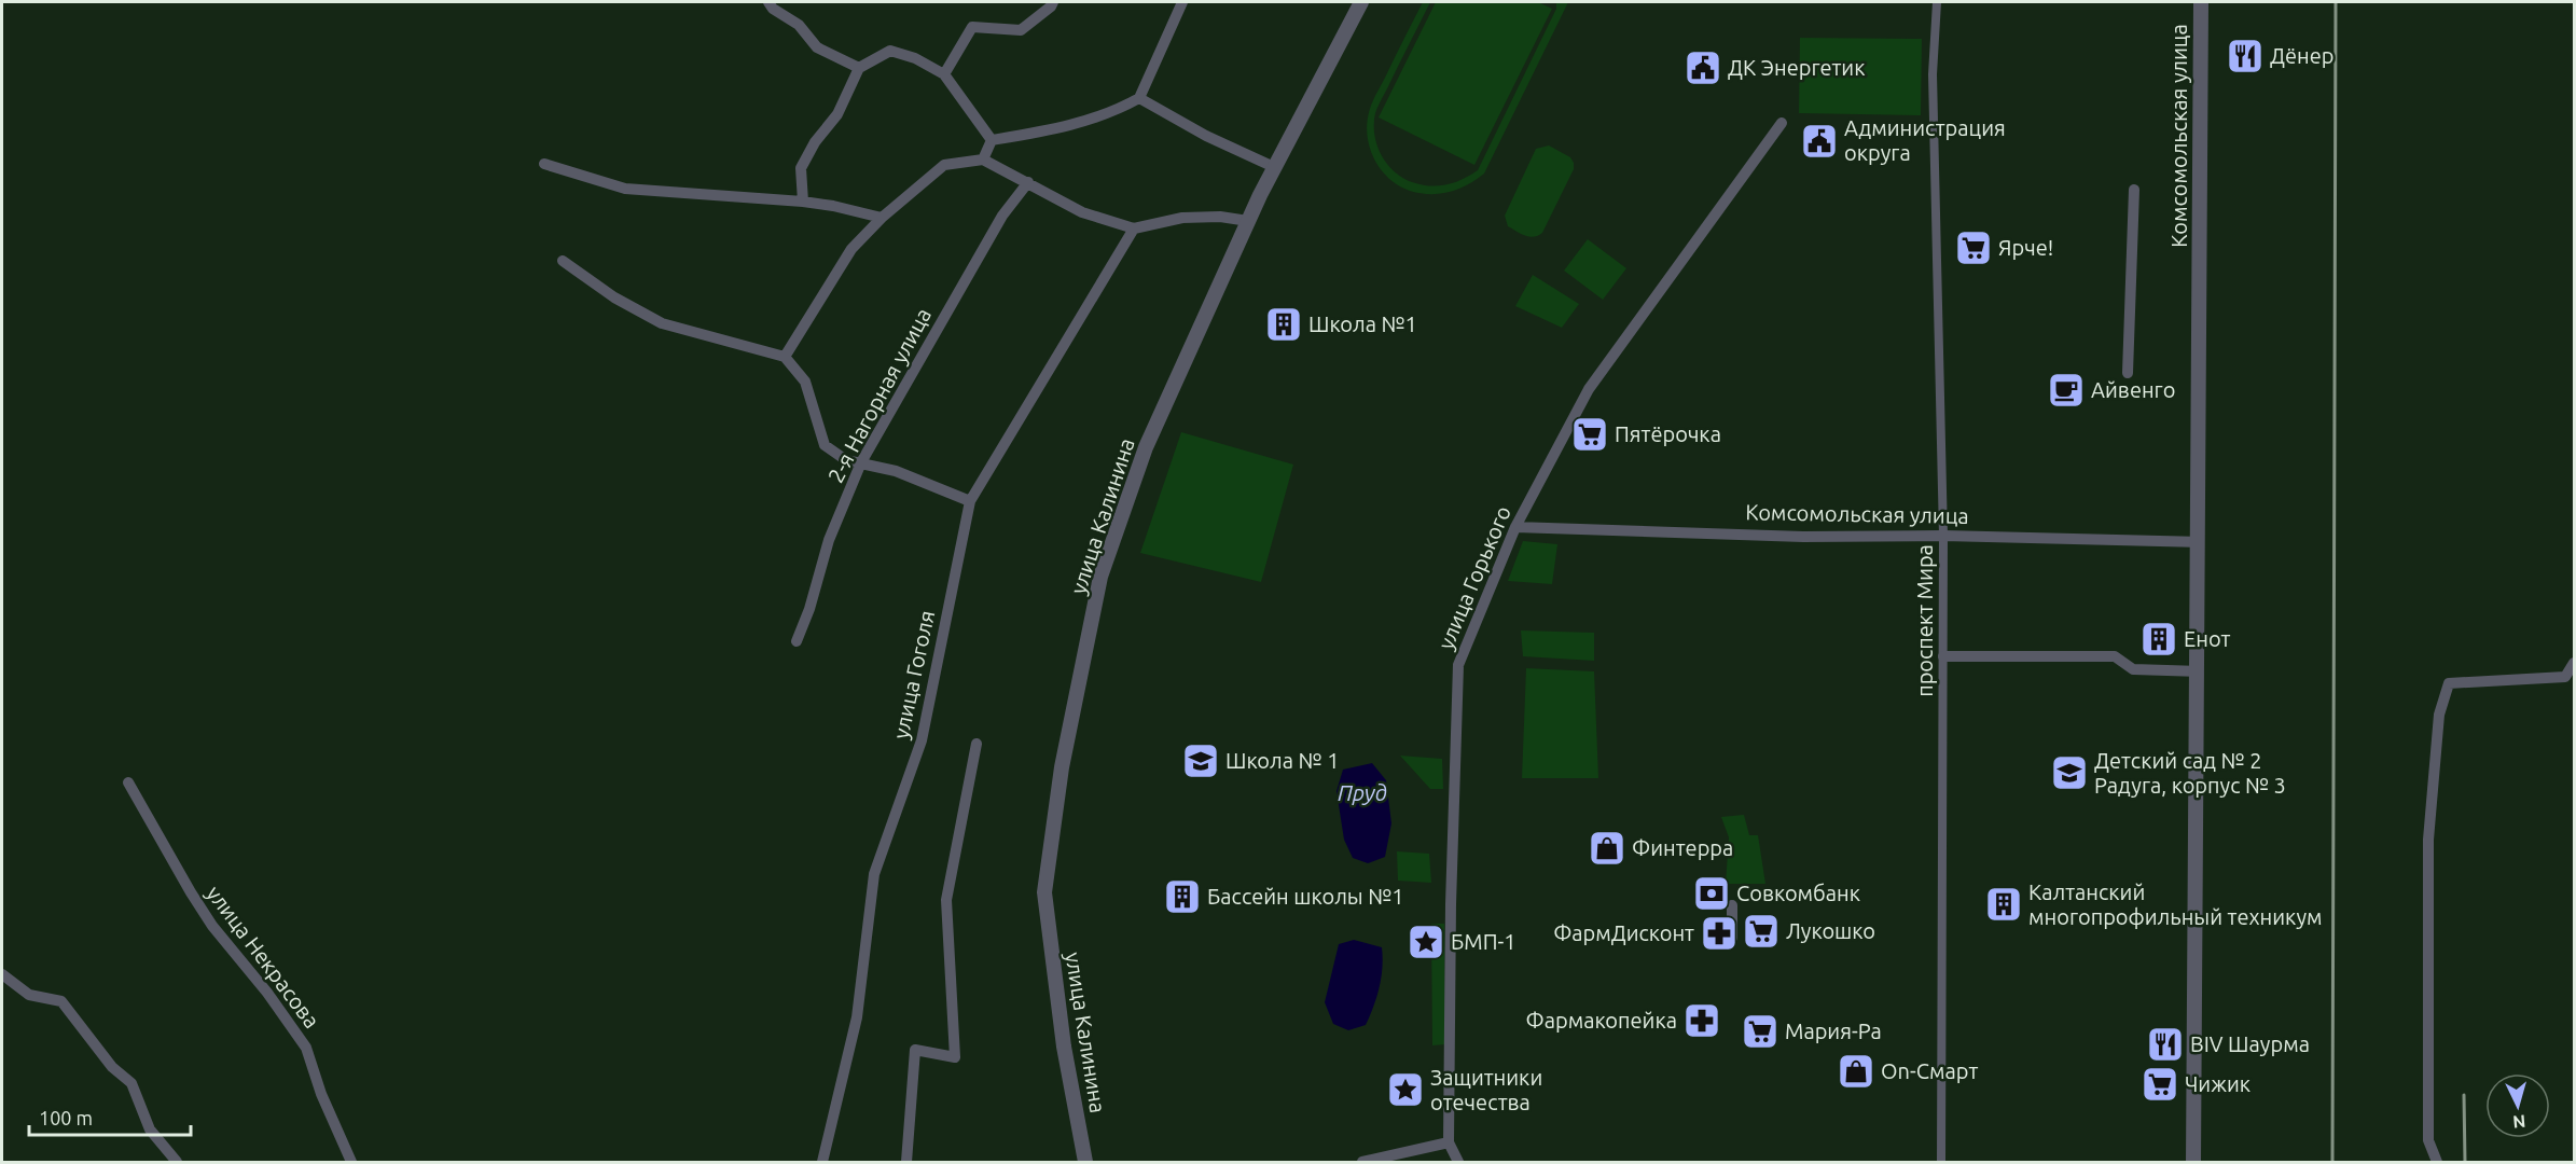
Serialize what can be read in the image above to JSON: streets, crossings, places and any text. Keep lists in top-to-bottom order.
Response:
{
  "streets": {
    "street": [
      "Комсомольская улица",
      "2-я Нагорная улица",
      "улица Калинина",
      "улица Горького",
      "проспект Мира",
      "улица Гоголя",
      "улица Некрасова"
    ]
  },
  "crossings": [
    ["Комсомольская улица", "улица Горького"],
    ["Комсомольская улица", "проспект Мира"]
  ],
  "water": ["Пруд"],
  "places": {
    "restaurant": ["Дёнер", "BIV Шаурма"],
    "public building": ["ДК Энергетик", "Администрация округа"],
    "supermarket": [
      "Ярче!",
      "Пятёрочка",
      "Лукошко",
      "Мария-Ра",
      "Чижик"
    ],
    "building": [
      "Школа №1",
      "Енот",
      "Бассейн школы №1",
      "Калтанский многопрофильный техникум"
    ],
    "cafe": ["Айвенго"],
    "school or university": ["Школа № 1", "Детский сад № 2 Радуга, корпус № 3"],
    "shop": ["Финтерра", "On-Смарт"],
    "bank": ["Совкомбанк"],
    "pharmacy": ["ФармДисконт", "Фармакопейка"],
    "place": ["БМП-1", "Защитники отечества"]
  },
  "scale_bar": "100 m",
  "north": "bottom"
}
